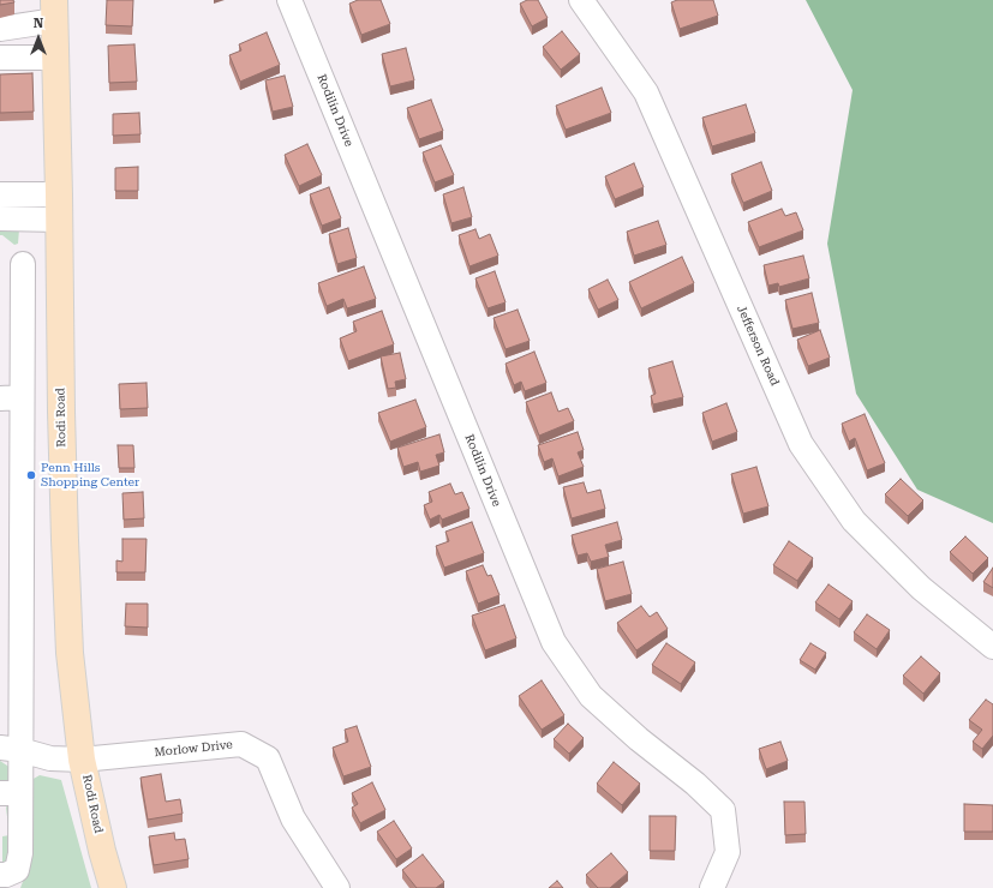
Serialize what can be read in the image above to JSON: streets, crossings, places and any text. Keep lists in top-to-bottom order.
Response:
{
  "streets": {
    "main road": ["Rodi Road"],
    "street": ["Rodilin Drive", "Jefferson Road", "Morlow Drive"]
  },
  "crossings": [
    ["Rodi Road", "Morlow Drive"]
  ],
  "places": ["Penn Hills Shopping Center"],
  "north": "top"
}
